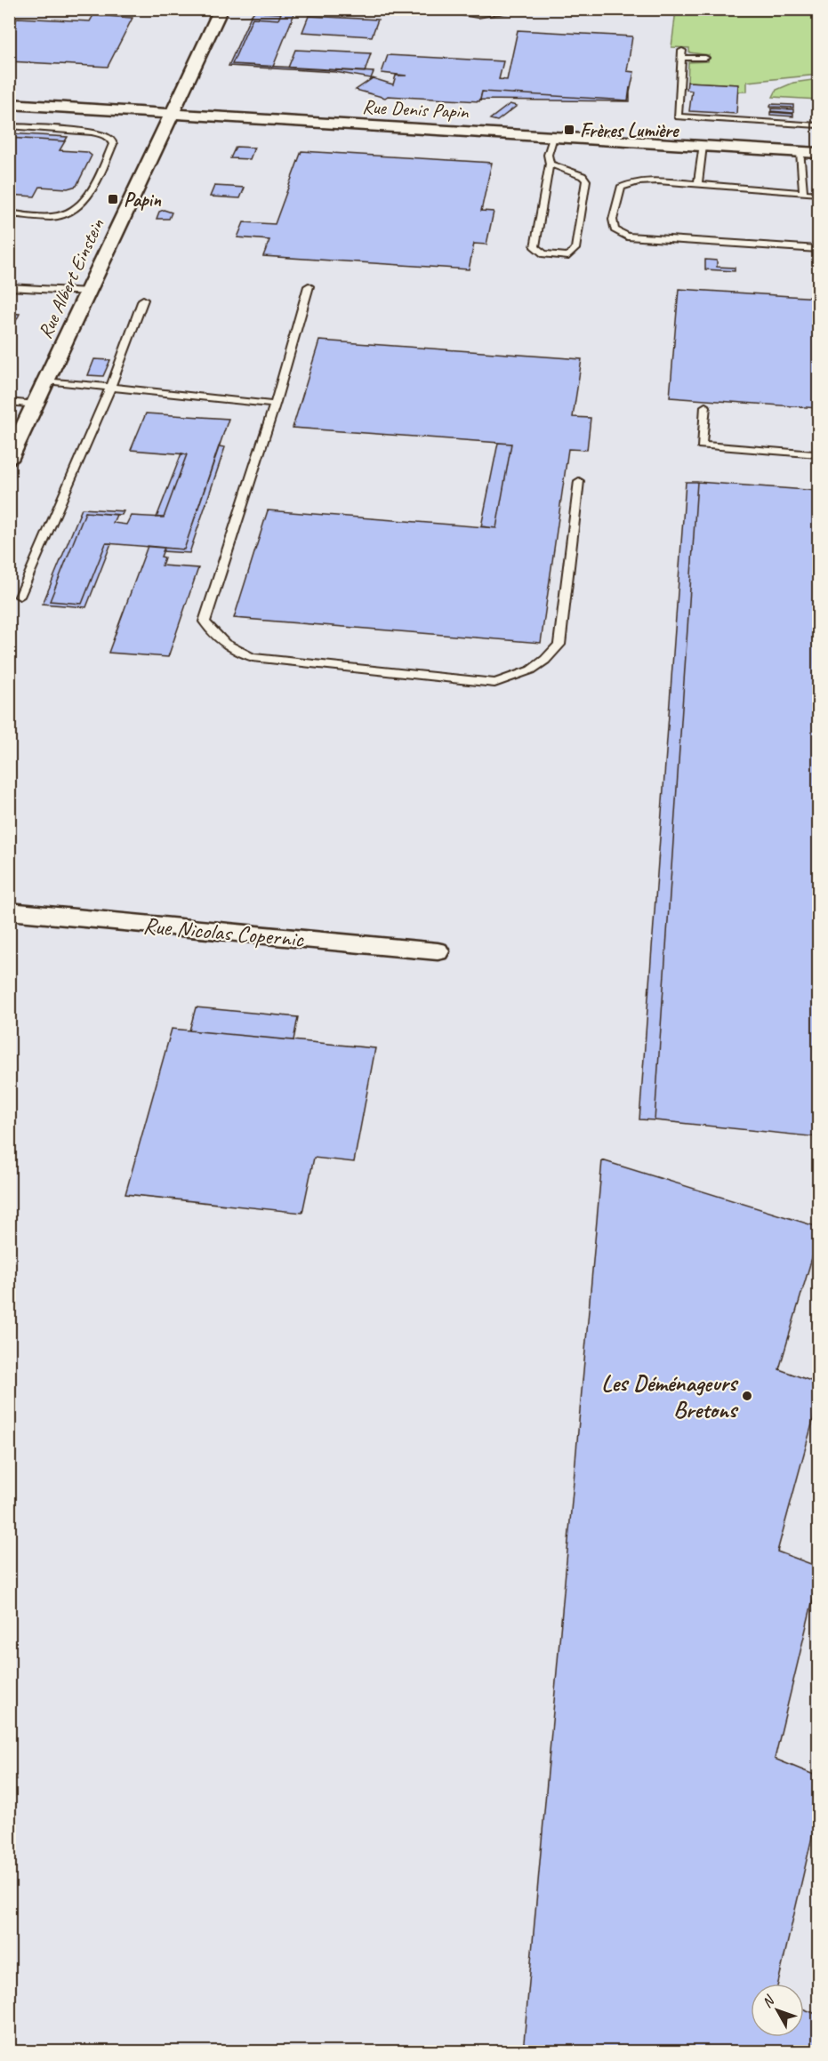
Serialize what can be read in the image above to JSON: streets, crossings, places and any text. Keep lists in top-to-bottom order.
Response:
{
  "streets": {
    "street": ["Rue Denis Papin", "Rue Albert Einstein", "Rue Nicolas Copernic"]
  },
  "crossings": [
    ["Rue Denis Papin", "Rue Albert Einstein"]
  ],
  "places": {
    "transit": ["Frères Lumière", "Papin"],
    "other": ["Les Déménageurs Bretons"]
  },
  "north": "top left"
}
